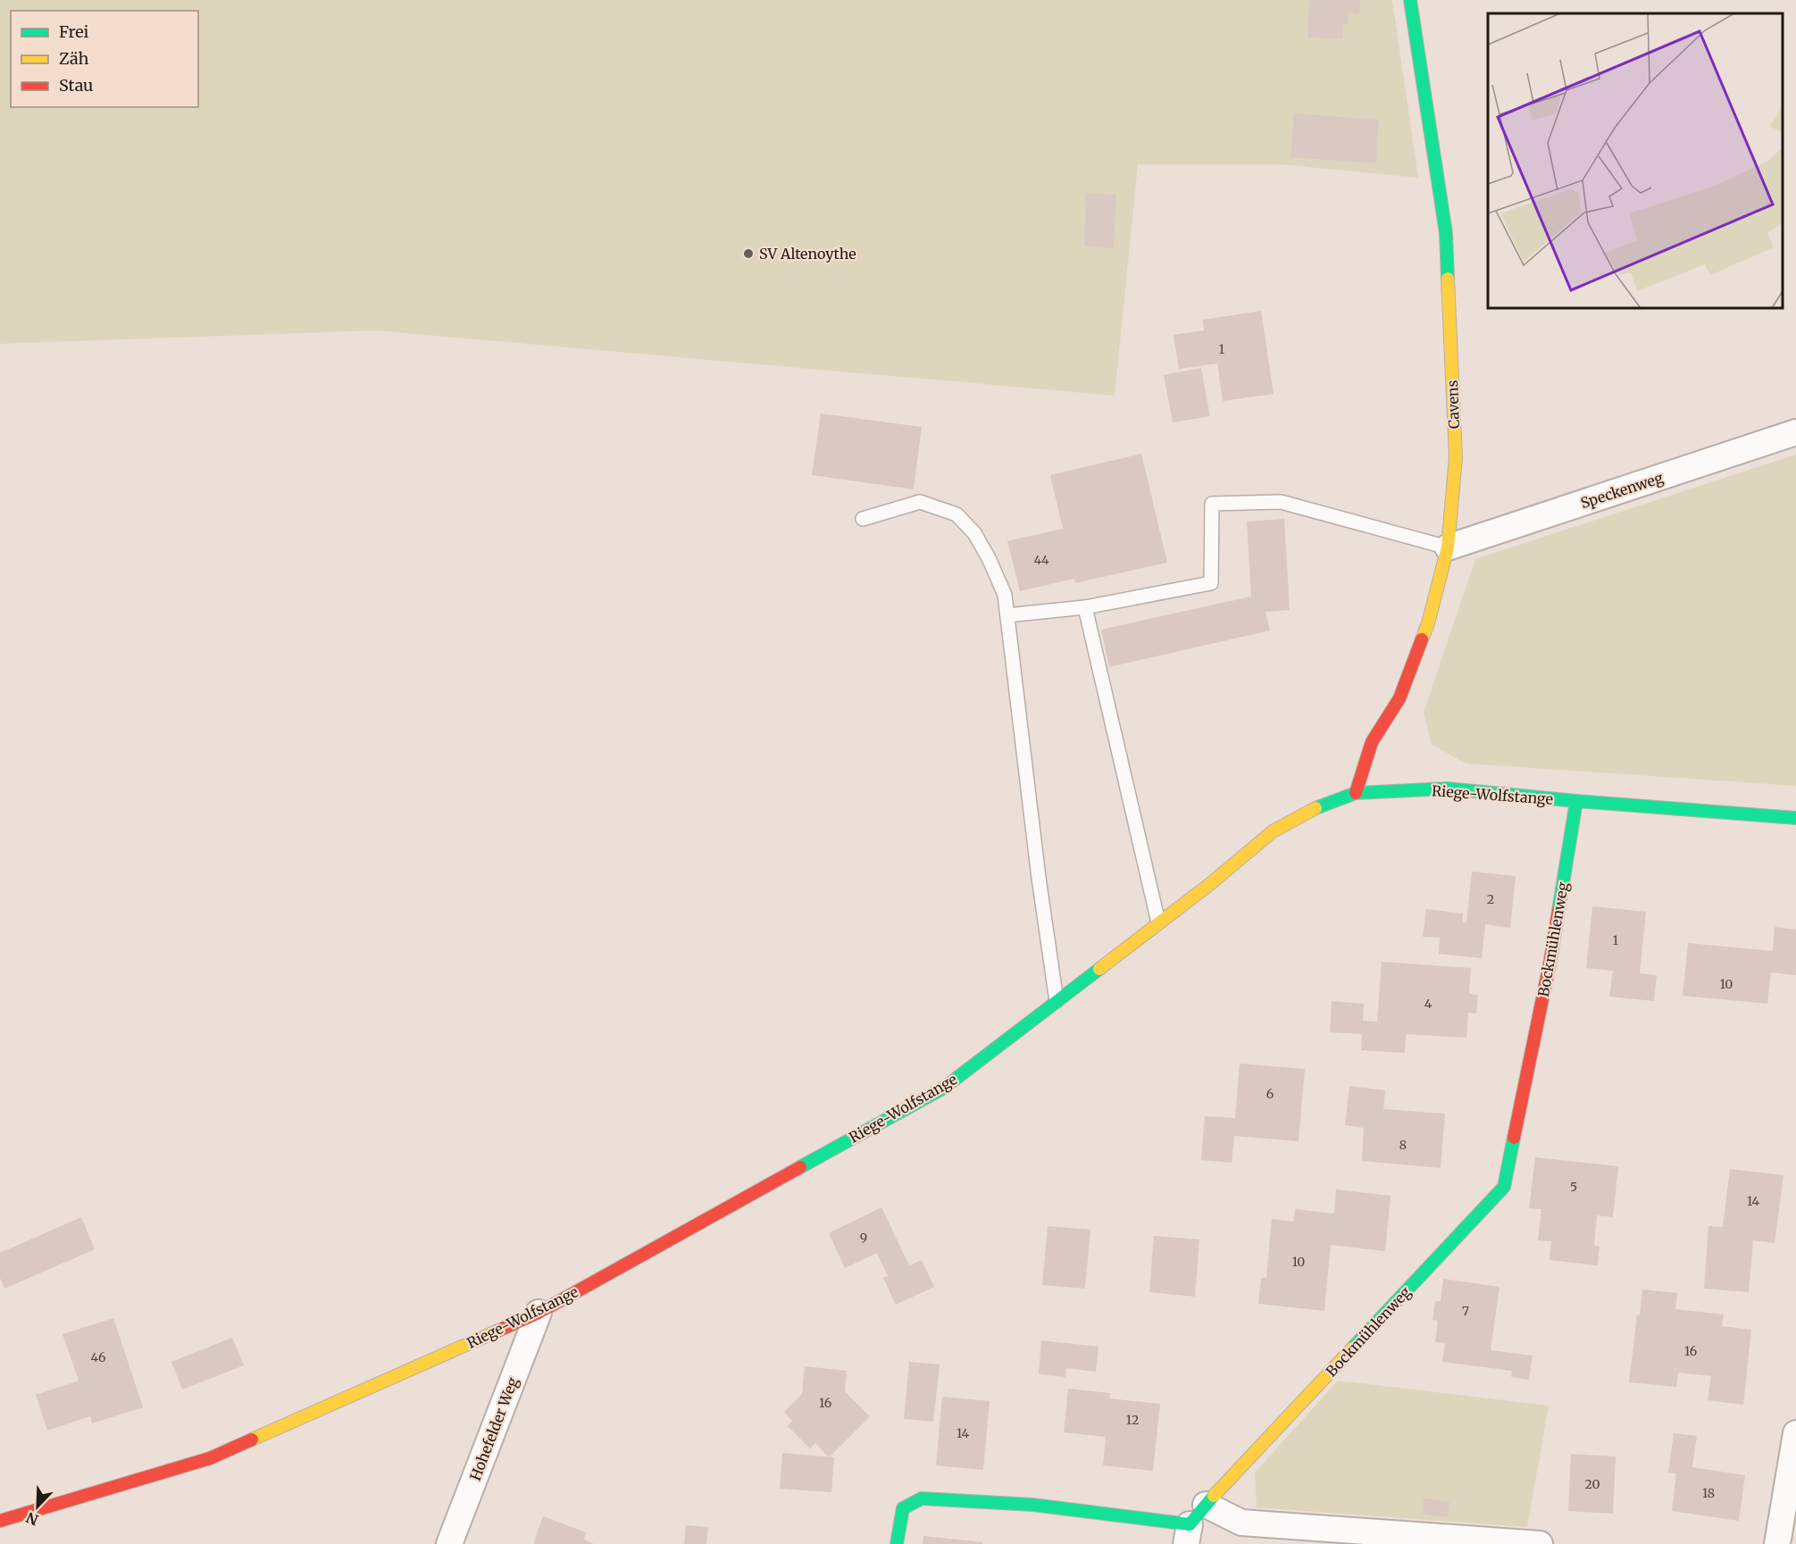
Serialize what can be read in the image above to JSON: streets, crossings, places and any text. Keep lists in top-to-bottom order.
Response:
{
  "streets": {
    "street": [
      "Cavens",
      "Speckenweg",
      "Riege-Wolfstange",
      "Bockmühlenweg",
      "Hohefelder Weg"
    ]
  },
  "crossings": [
    ["Cavens", "Speckenweg"],
    ["Cavens", "Riege-Wolfstange"],
    ["Riege-Wolfstange", "Bockmühlenweg"],
    ["Riege-Wolfstange", "Hohefelder Weg"]
  ],
  "places": ["SV Altenoythe"],
  "house_numbers": [
    "1",
    "44",
    "2",
    "1",
    "10",
    "4",
    "6",
    "8",
    "5",
    "14",
    "9",
    "10",
    "7",
    "16",
    "46",
    "16",
    "12",
    "14",
    "20",
    "18"
  ],
  "legend": ["Frei", "Zäh", "Stau"],
  "north": "bottom left"
}
